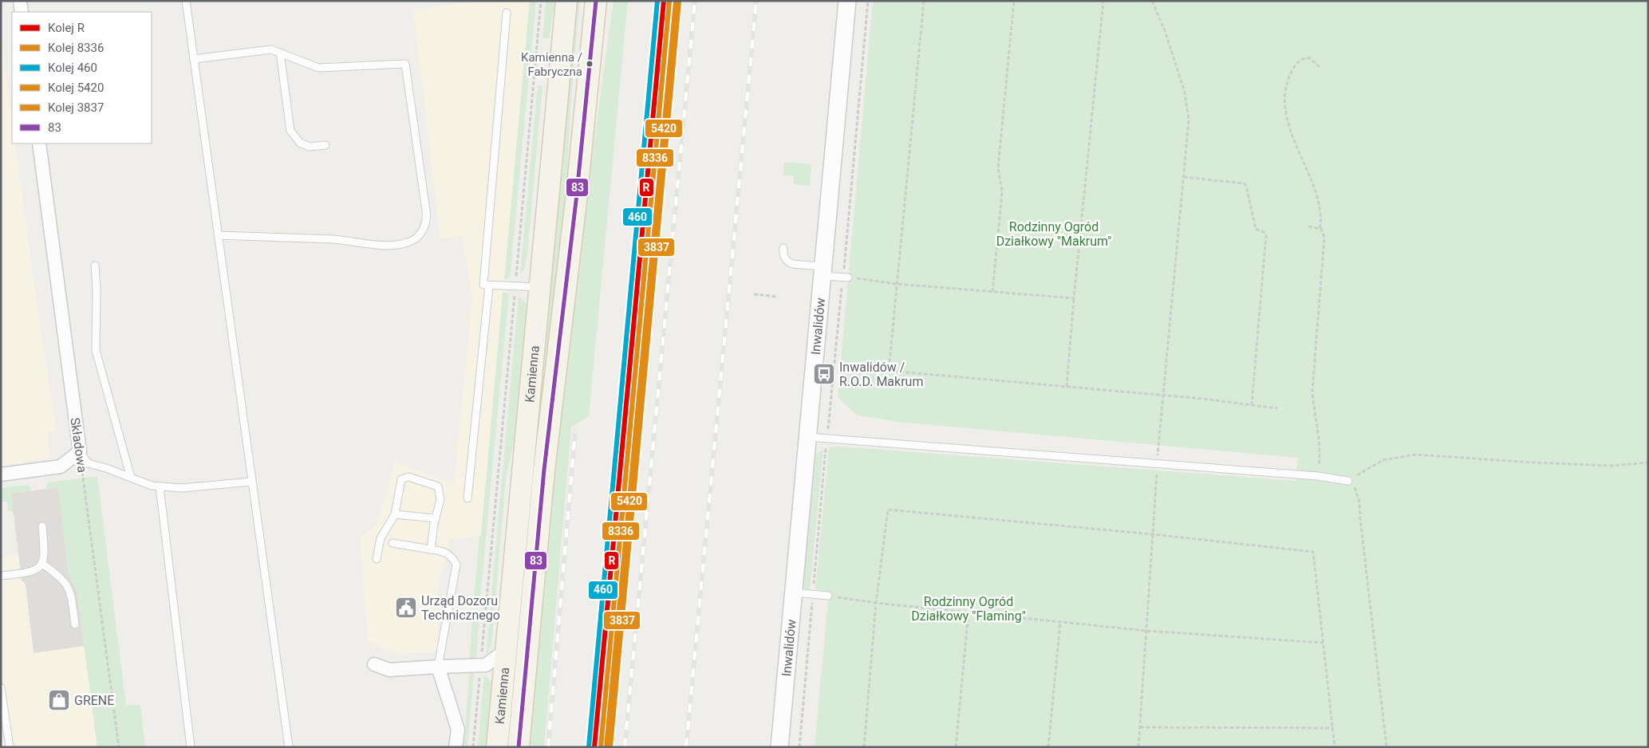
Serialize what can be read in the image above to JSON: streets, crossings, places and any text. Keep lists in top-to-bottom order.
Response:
{
  "streets": {
    "main road": ["Kamienna"],
    "street": ["Inwalidów", "Składowa"]
  },
  "parks": ["Rodzinny Ogród Działkowy \"Makrum\"", "Rodzinny Ogród Działkowy \"Flaming\""],
  "places": {
    "other": ["Kamienna / Fabryczna"],
    "bus stop": ["Inwalidów / R.O.D. Makrum"],
    "public building": ["Urząd Dozoru Technicznego"],
    "shop": ["GRENE"]
  },
  "lines": [
    "rail line R",
    "rail line 460",
    "transit line 83",
    "rail line 8336",
    "rail line 5420",
    "rail line 3837"
  ],
  "legend": [
    "Kolej R",
    "Kolej 8336",
    "Kolej 460",
    "Kolej 5420",
    "Kolej 3837",
    "83"
  ]
}
